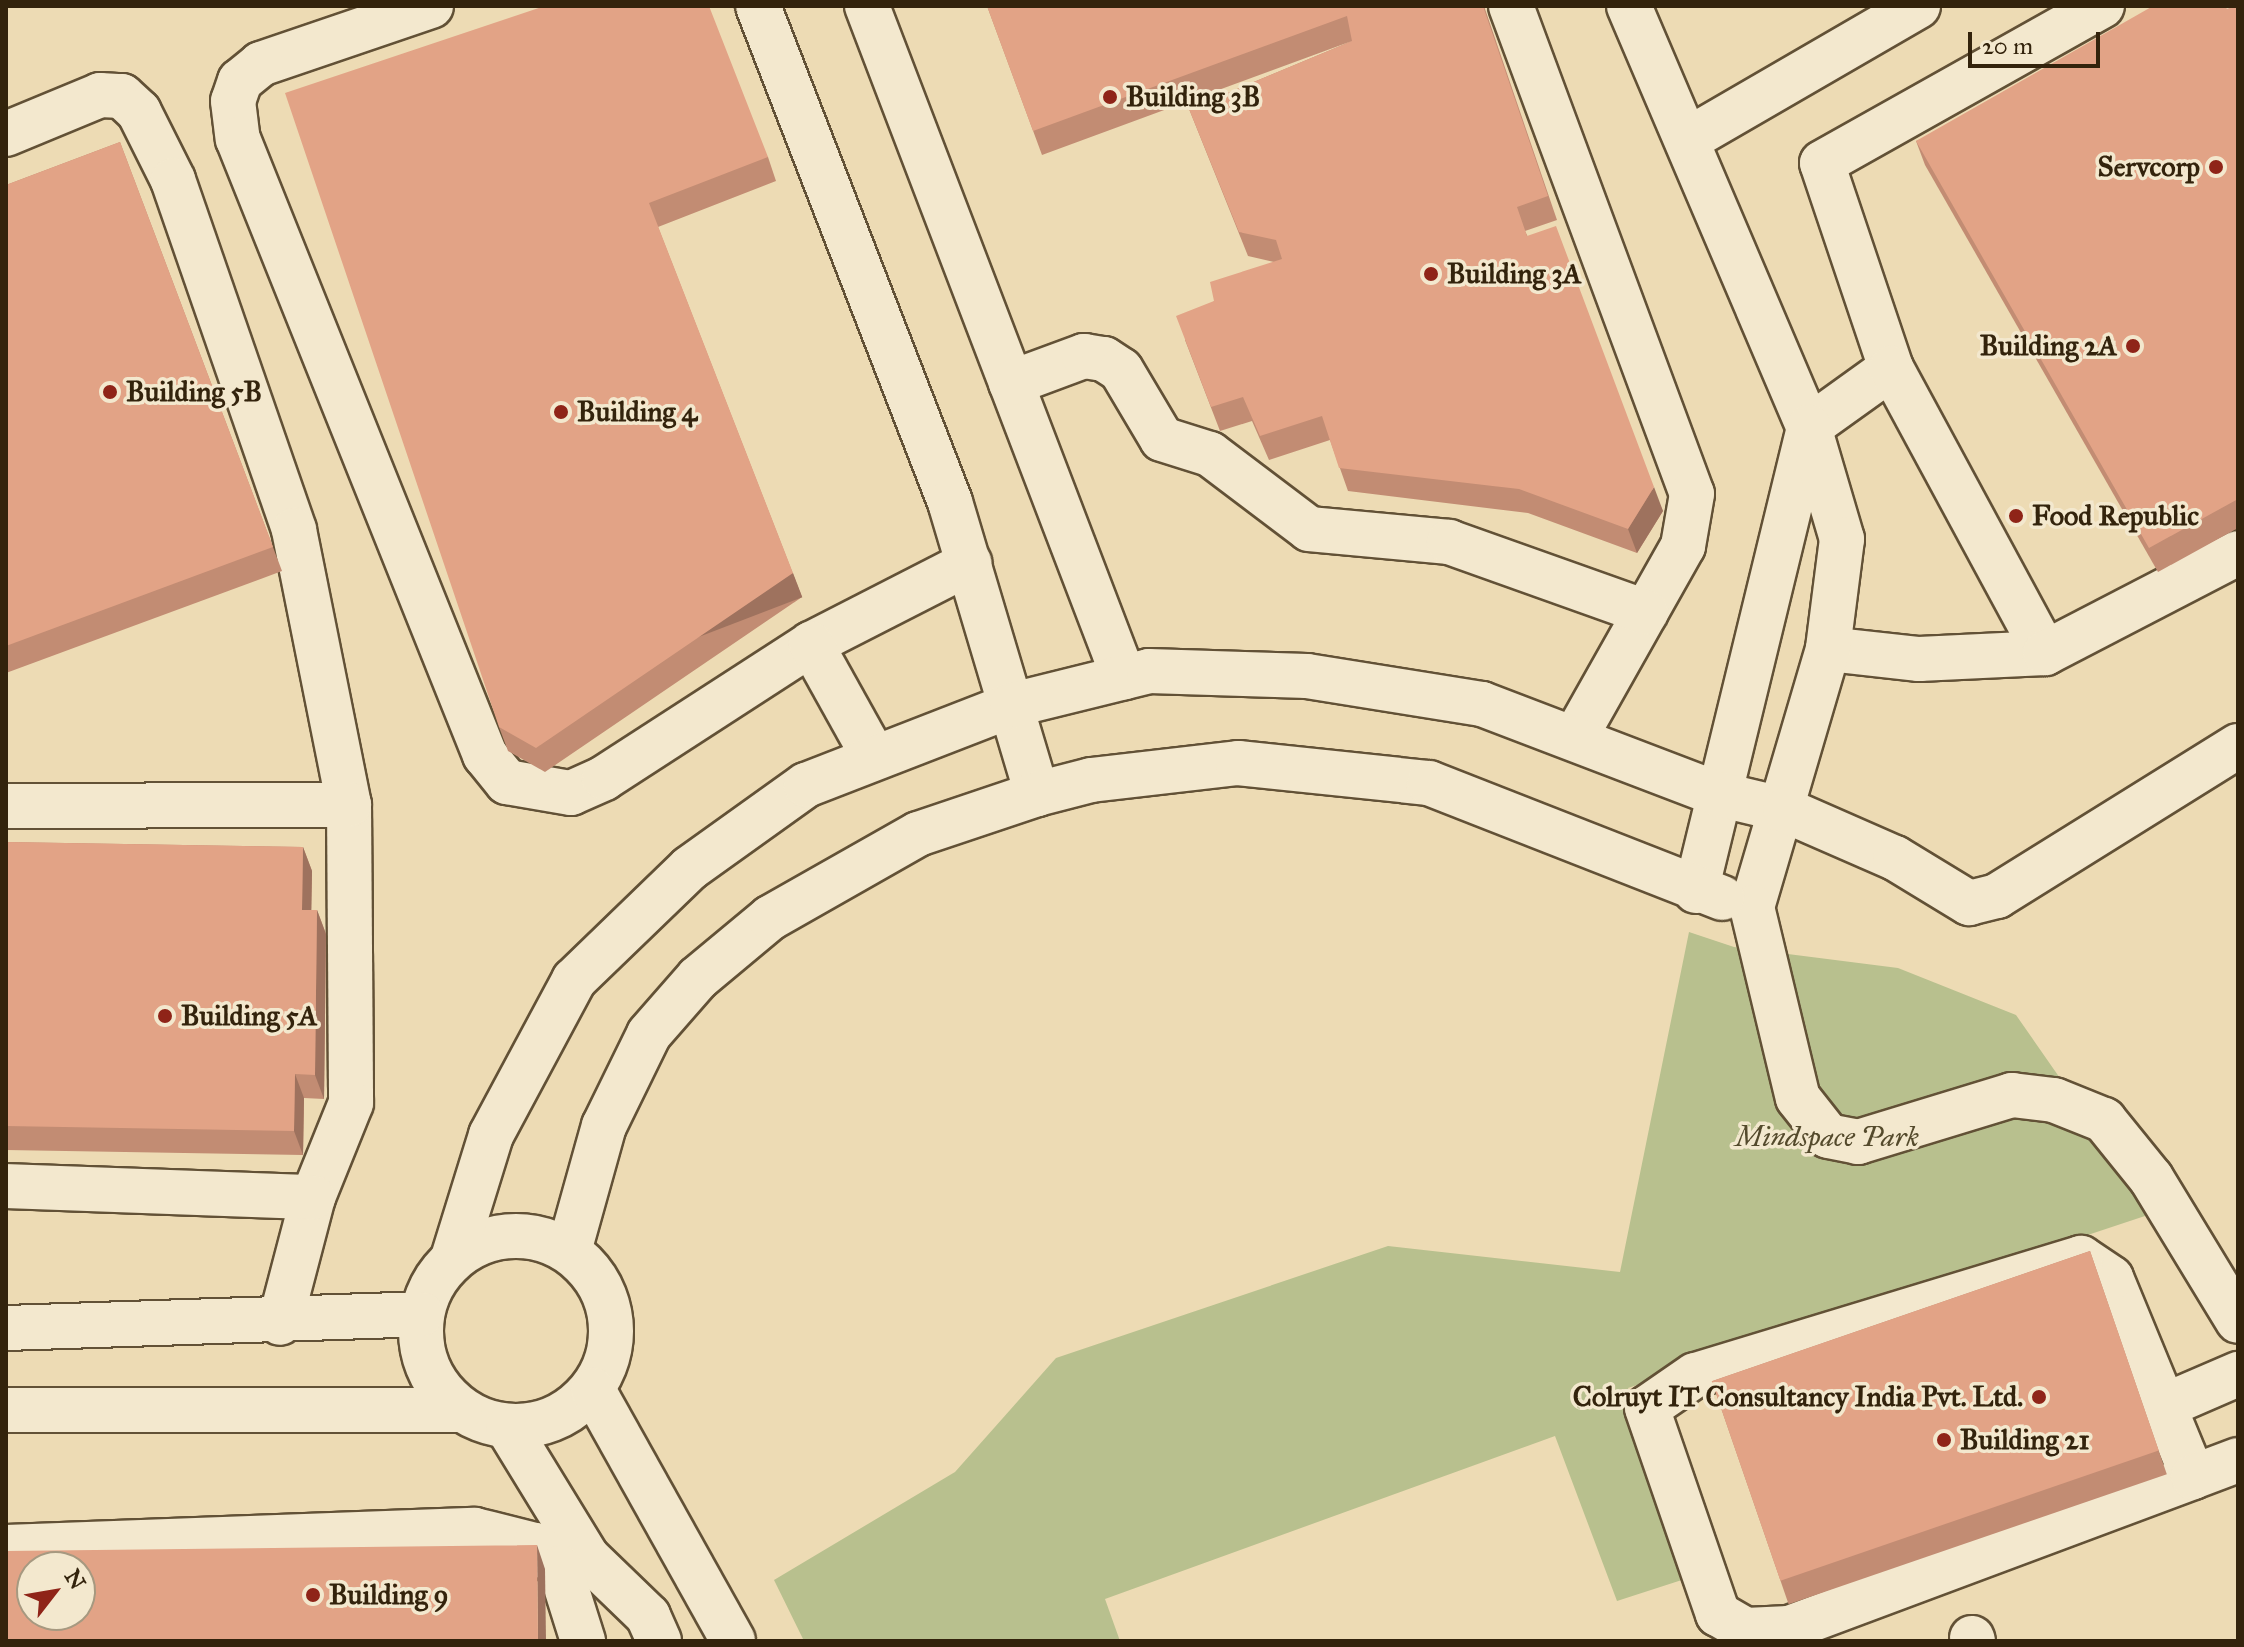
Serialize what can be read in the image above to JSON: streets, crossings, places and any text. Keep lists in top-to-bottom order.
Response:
{
  "parks": ["Mindspace Park"],
  "places": [
    "Building 3B",
    "Servcorp",
    "Building 3A",
    "Building 2A",
    "Building 5B",
    "Building 4",
    "Food Republic",
    "Building 5A",
    "Colruyt IT Consultancy India Pvt. Ltd.",
    "Building 21",
    "Building 9"
  ],
  "scale_bar": "20 m",
  "north": "top right"
}
